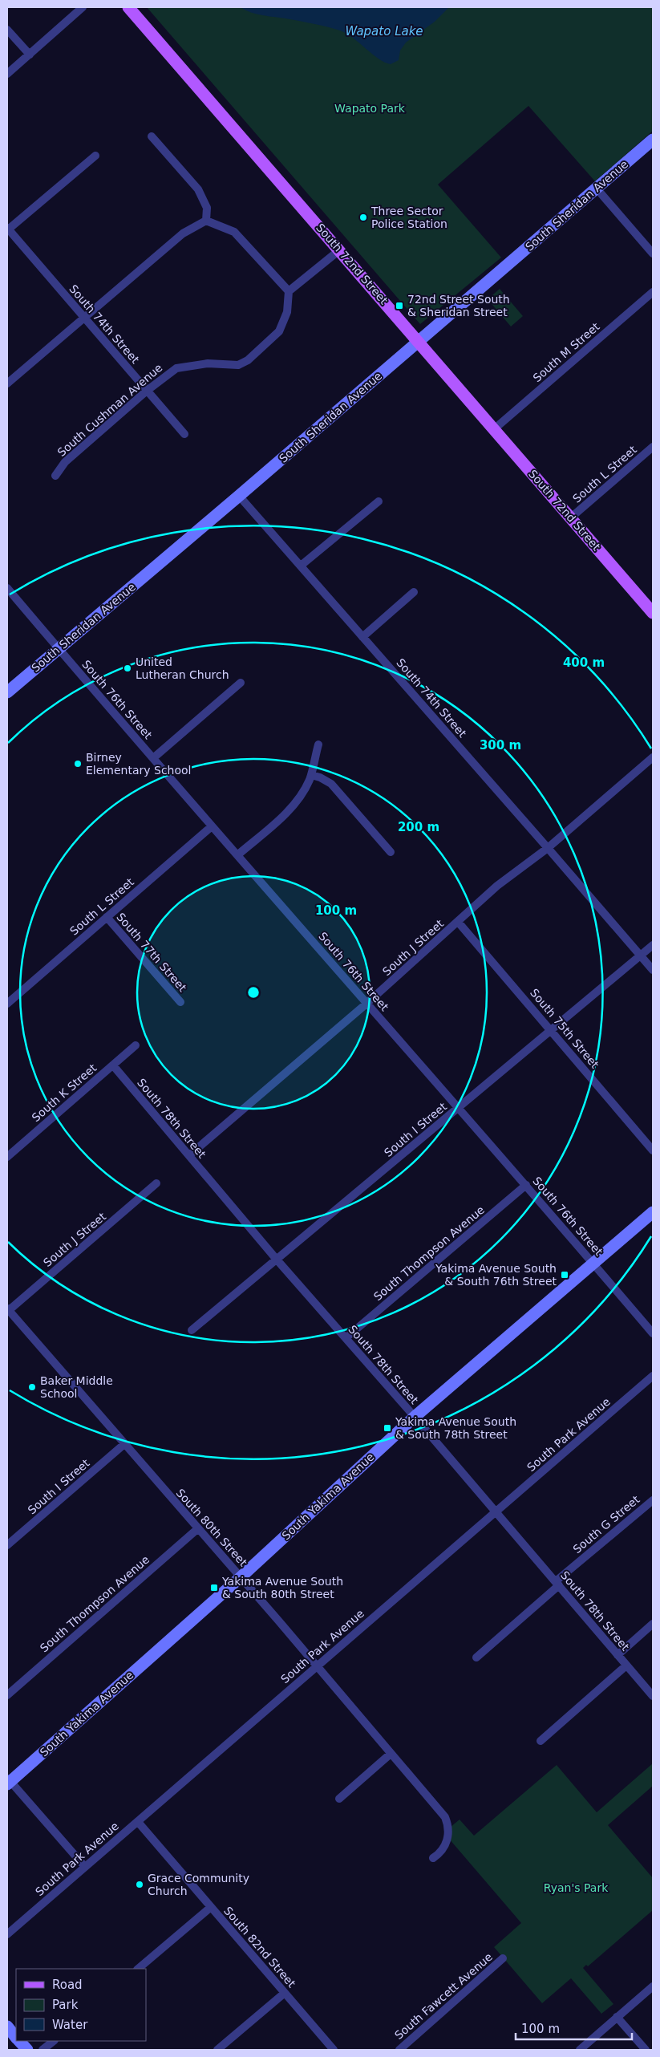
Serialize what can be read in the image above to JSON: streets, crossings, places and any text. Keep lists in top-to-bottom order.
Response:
{
  "streets": {
    "main road": ["South Sheridan Avenue", "South 72nd Street", "South Yakima Avenue"],
    "street": [
      "South 74th Street",
      "South M Street",
      "South Cushman Avenue",
      "South L Street",
      "South 76th Street",
      "South J Street",
      "South 77th Street",
      "South 75th Street",
      "South K Street",
      "South 78th Street",
      "South I Street",
      "South Thompson Avenue",
      "South Park Avenue",
      "South G Street",
      "South 80th Street",
      "South 82nd Street",
      "South Fawcett Avenue"
    ]
  },
  "crossings": [
    ["South Sheridan Avenue", "South 72nd Street"],
    ["South Sheridan Avenue", "South 74th Street"],
    ["South Sheridan Avenue", "South 76th Street"],
    ["South 72nd Street", "South M Street"],
    ["South 72nd Street", "South L Street"],
    ["South 74th Street", "South Cushman Avenue"],
    ["South 74th Street", "South J Street"],
    ["South 74th Street", "South I Street"],
    ["South L Street", "South 76th Street"],
    ["South L Street", "South 77th Street"],
    ["South 76th Street", "South J Street"],
    ["South 76th Street", "South I Street"],
    ["South 76th Street", "South Thompson Avenue"],
    ["South 76th Street", "South Yakima Avenue"],
    ["South J Street", "South 75th Street"],
    ["South J Street", "South 78th Street"],
    ["South J Street", "South 80th Street"],
    ["South 75th Street", "South I Street"],
    ["South K Street", "South 78th Street"],
    ["South 78th Street", "South I Street"],
    ["South 78th Street", "South Thompson Avenue"],
    ["South 78th Street", "South Park Avenue"],
    ["South 78th Street", "South Yakima Avenue"],
    ["South 78th Street", "South G Street"],
    ["South I Street", "South 80th Street"],
    ["South Thompson Avenue", "South 80th Street"],
    ["South Park Avenue", "South 80th Street"],
    ["South Park Avenue", "South 82nd Street"],
    ["South Yakima Avenue", "South 80th Street"]
  ],
  "water": ["Wapato Lake"],
  "parks": ["Wapato Park", "Ryan's Park"],
  "places": {
    "other": [
      "Three Sector Police Station",
      "United Lutheran Church",
      "Birney Elementary School",
      "Baker Middle School",
      "Grace Community Church"
    ],
    "transit": [
      "72nd Street South & Sheridan Street",
      "Yakima Avenue South & South 76th Street",
      "Yakima Avenue South & South 78th Street",
      "Yakima Avenue South & South 80th Street"
    ]
  },
  "legend": ["Road", "Park", "Water"],
  "scale_bar": "100 m",
  "rings": [
    "400 m",
    "300 m",
    "200 m",
    "100 m"
  ]
}
